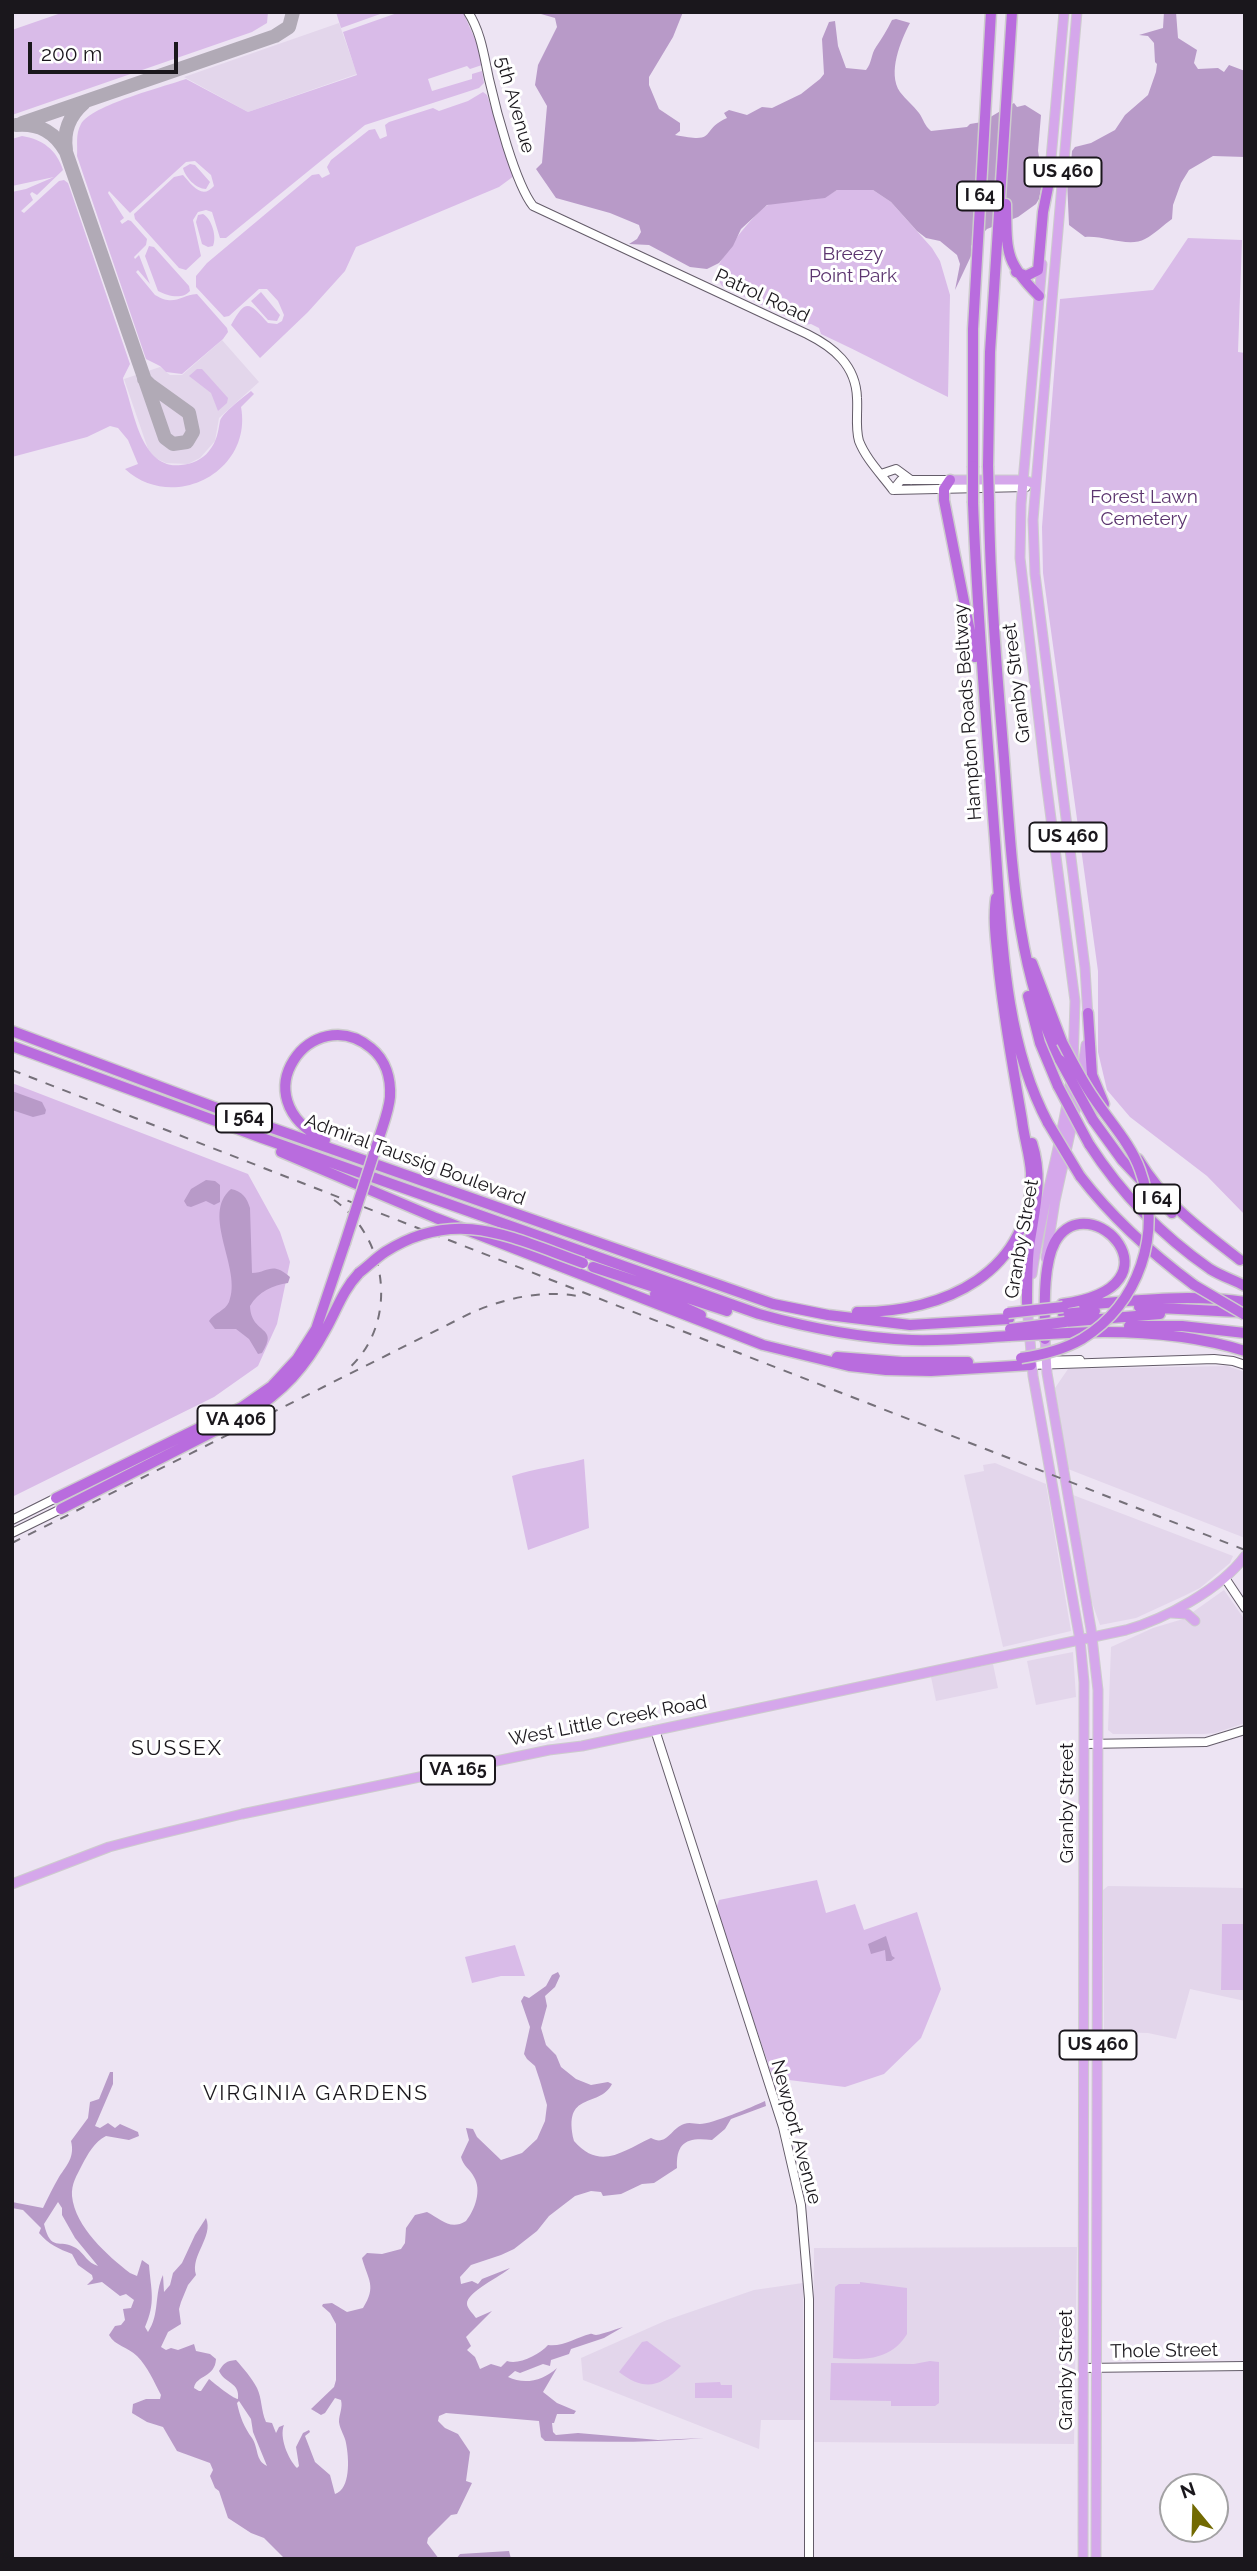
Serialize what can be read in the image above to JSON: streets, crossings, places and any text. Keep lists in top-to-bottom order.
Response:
{
  "streets": {
    "highway": [
      "I 64",
      "Hampton Roads Beltway",
      "I 564",
      "Admiral Taussig Boulevard",
      "VA 406"
    ],
    "main road": [
      "US 460",
      "Granby Street",
      "West Little Creek Road",
      "VA 165"
    ],
    "street": [
      "5th Avenue",
      "Patrol Road",
      "Newport Avenue",
      "Thole Street"
    ]
  },
  "crossings": [
    ["5th Avenue", "Patrol Road"],
    ["I 64", "Hampton Roads Beltway"],
    ["Granby Street", "West Little Creek Road"],
    ["Granby Street", "VA 165"],
    ["Granby Street", "Thole Street"],
    ["Admiral Taussig Boulevard", "VA 406"],
    ["West Little Creek Road", "VA 165"],
    ["West Little Creek Road", "Newport Avenue"]
  ],
  "districts": ["SUSSEX", "VIRGINIA GARDENS"],
  "parks": ["Breezy Point Park", "Forest Lawn Cemetery"],
  "scale_bar": "200 m",
  "north": "top"
}
